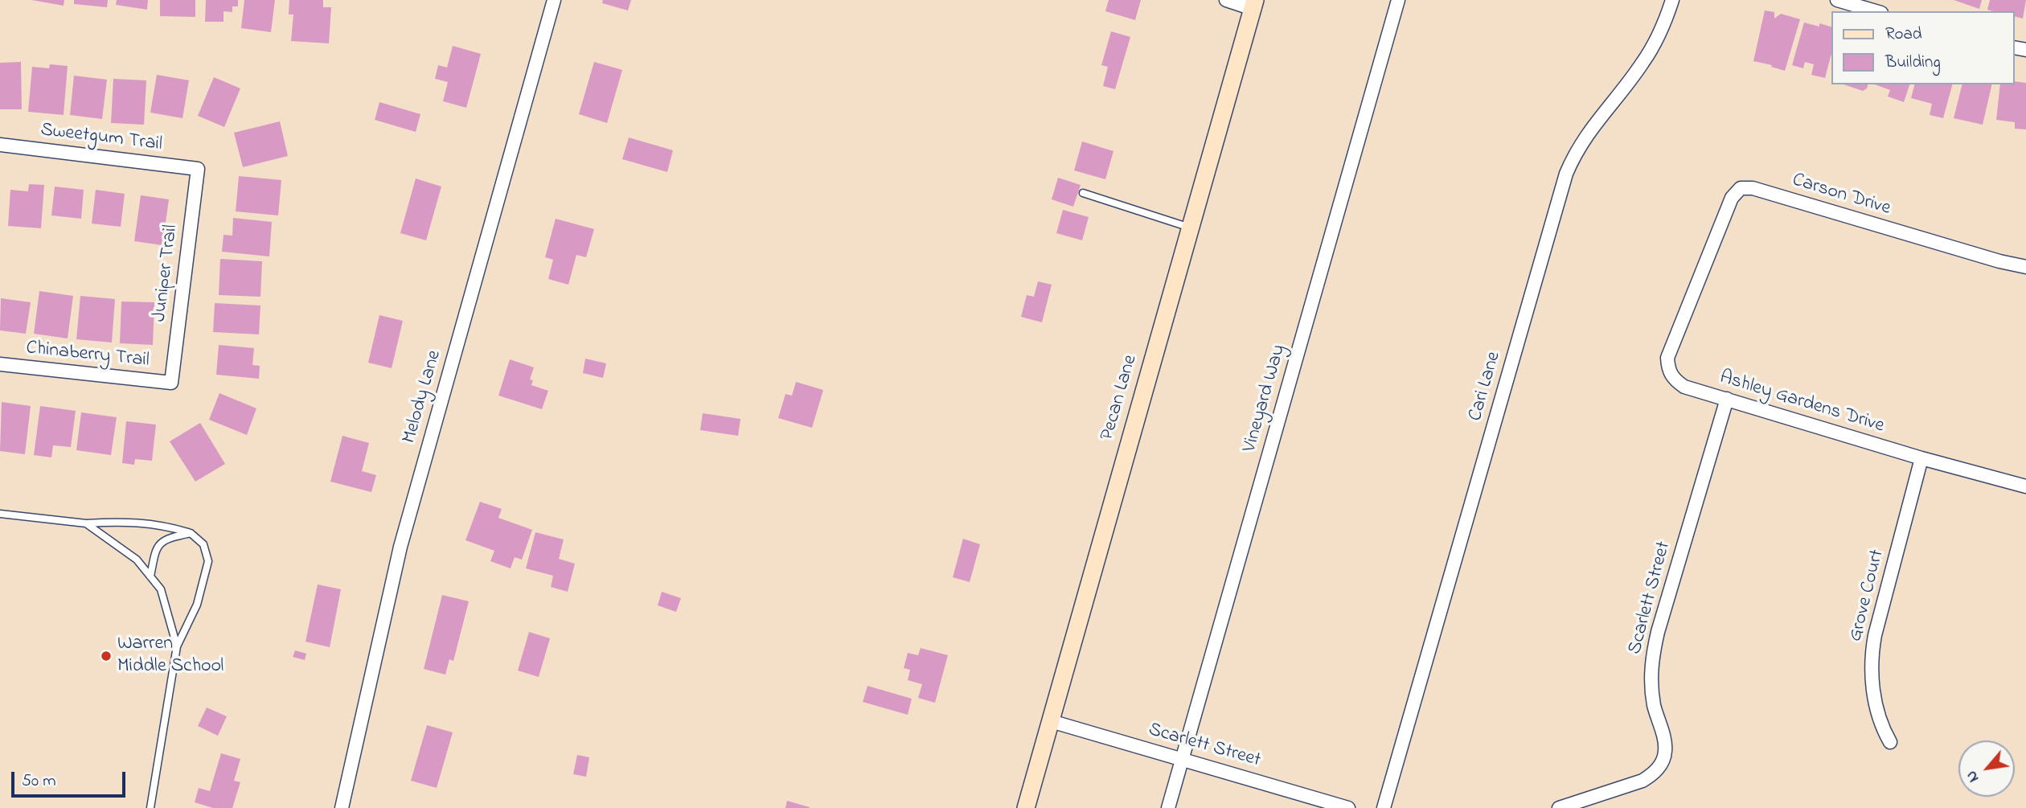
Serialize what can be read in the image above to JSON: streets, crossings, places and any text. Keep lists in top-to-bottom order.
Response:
{
  "streets": {
    "street": [
      "Sweetgum Trail",
      "Carson Drive",
      "Juniper Trail",
      "Chinaberry Trail",
      "Cari Lane",
      "Melody Lane",
      "Pecan Lane",
      "Vineyard Way",
      "Ashley Gardens Drive",
      "Grove Court",
      "Scarlett Street"
    ]
  },
  "crossings": [
    ["Sweetgum Trail", "Juniper Trail"],
    ["Carson Drive", "Ashley Gardens Drive"],
    ["Juniper Trail", "Chinaberry Trail"],
    ["Pecan Lane", "Scarlett Street"],
    ["Vineyard Way", "Scarlett Street"],
    ["Ashley Gardens Drive", "Grove Court"],
    ["Ashley Gardens Drive", "Scarlett Street"]
  ],
  "places": ["Warren Middle School"],
  "legend": ["Road", "Building"],
  "scale_bar": "50 m",
  "north": "bottom left"
}
